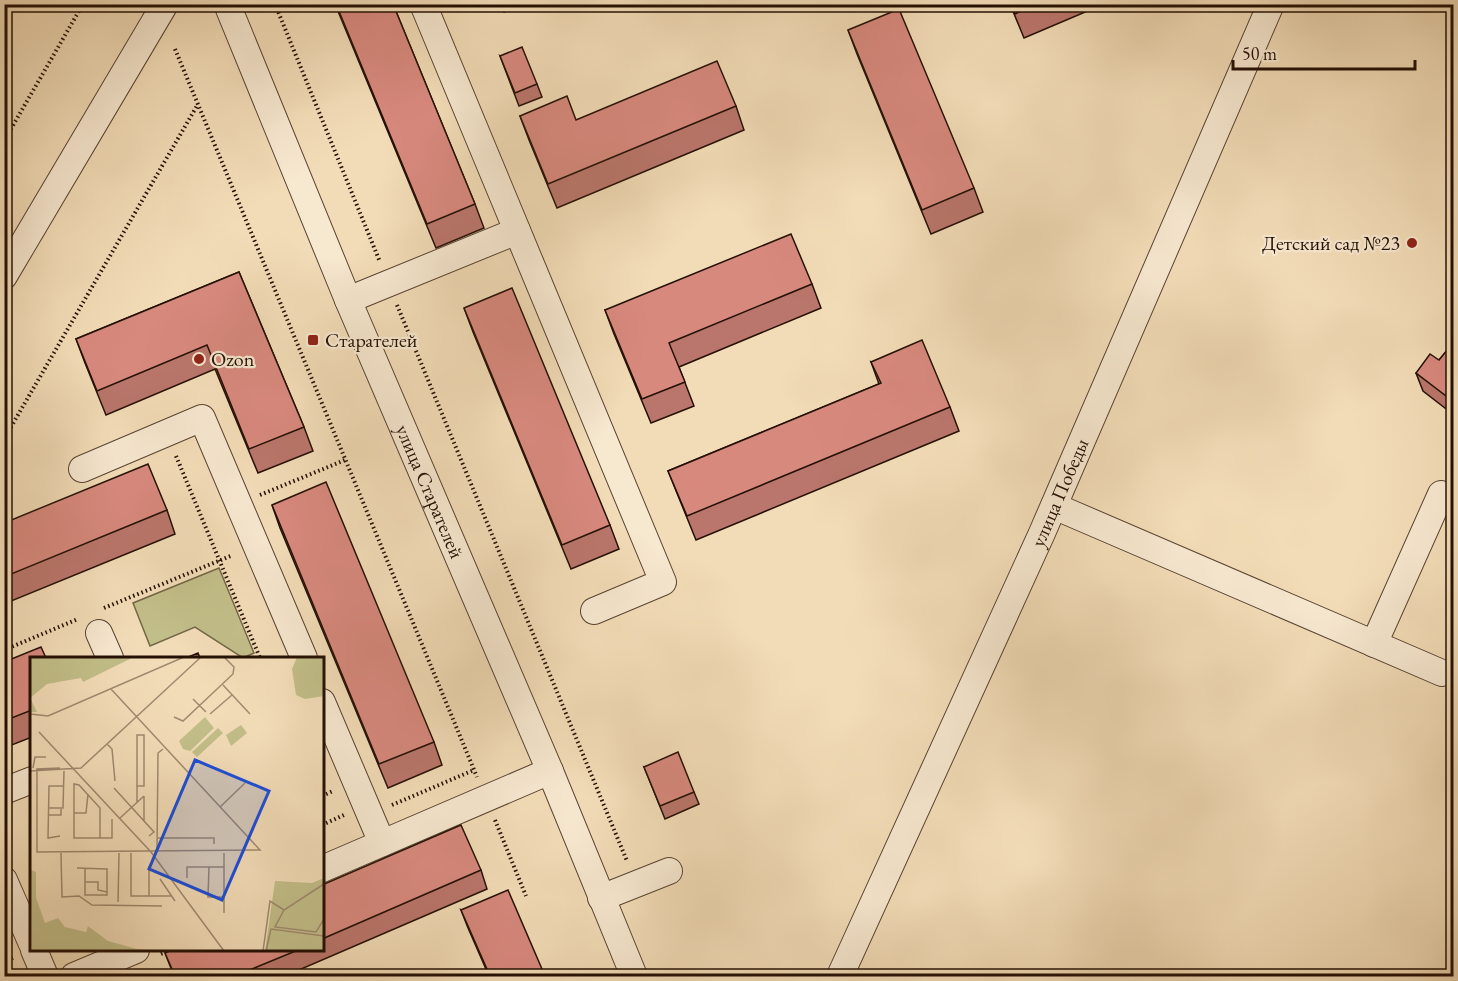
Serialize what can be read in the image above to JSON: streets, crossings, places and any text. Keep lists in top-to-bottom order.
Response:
{
  "streets": {
    "street": ["улица Старателей", "улица Победы"]
  },
  "places": {
    "other": ["Детский сад №23", "Ozon"],
    "transit": ["Старателей"]
  },
  "scale_bar": "50 m"
}
